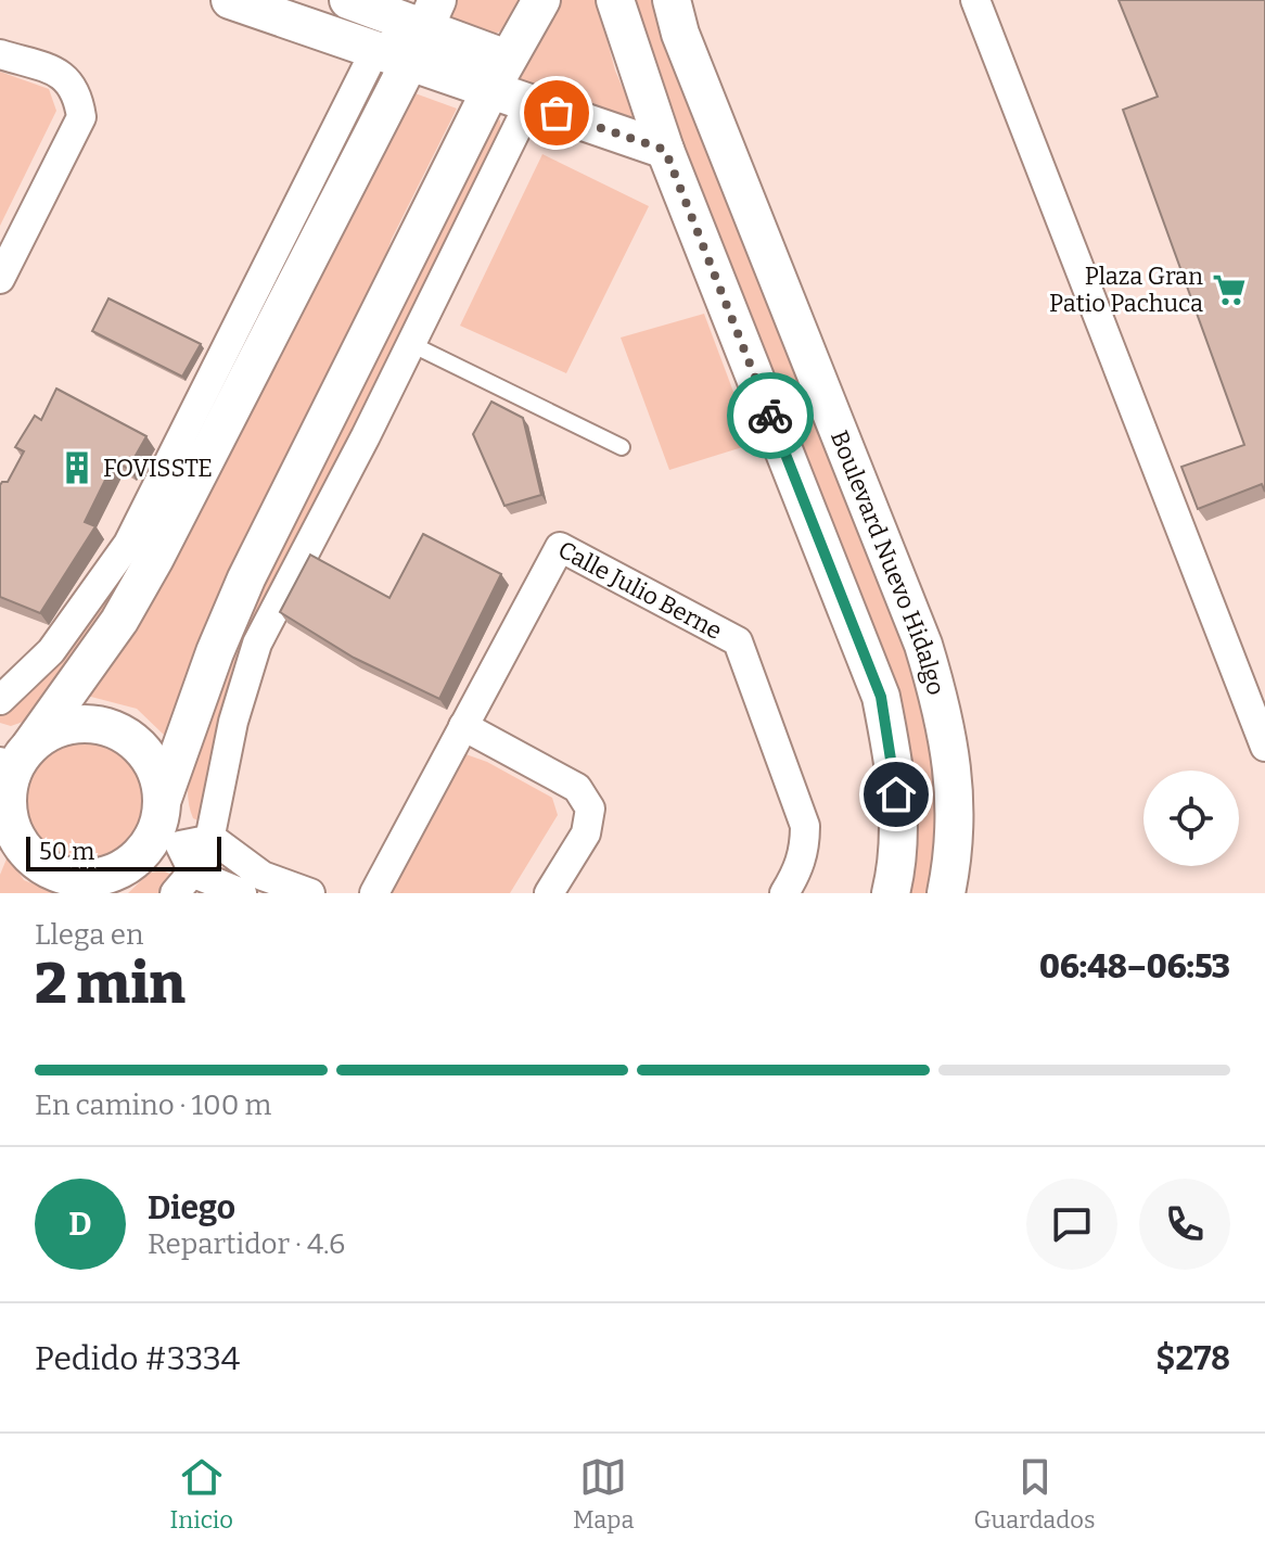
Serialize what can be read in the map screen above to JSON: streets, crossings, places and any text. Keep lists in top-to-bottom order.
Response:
{
  "streets": {
    "street": ["Boulevard Nuevo Hidalgo", "Calle Julio Berne"]
  },
  "places": {
    "supermarket": ["Plaza Gran Patio Pachuca"],
    "building": ["FOVISSTE"]
  },
  "scale_bar": "50 m",
  "page": {
    "scale": "50 m",
    "heading": ["2 min", "Llega en", "06:48–06:53"],
    "panel": [
      "Diego",
      "Repartidor · 4.6",
      "Pedido #3334",
      "$278"
    ],
    "bar": "En camino · 100 m",
    "round": "D",
    "tabs": ["Inicio", "Mapa", "Guardados"]
  }
}
